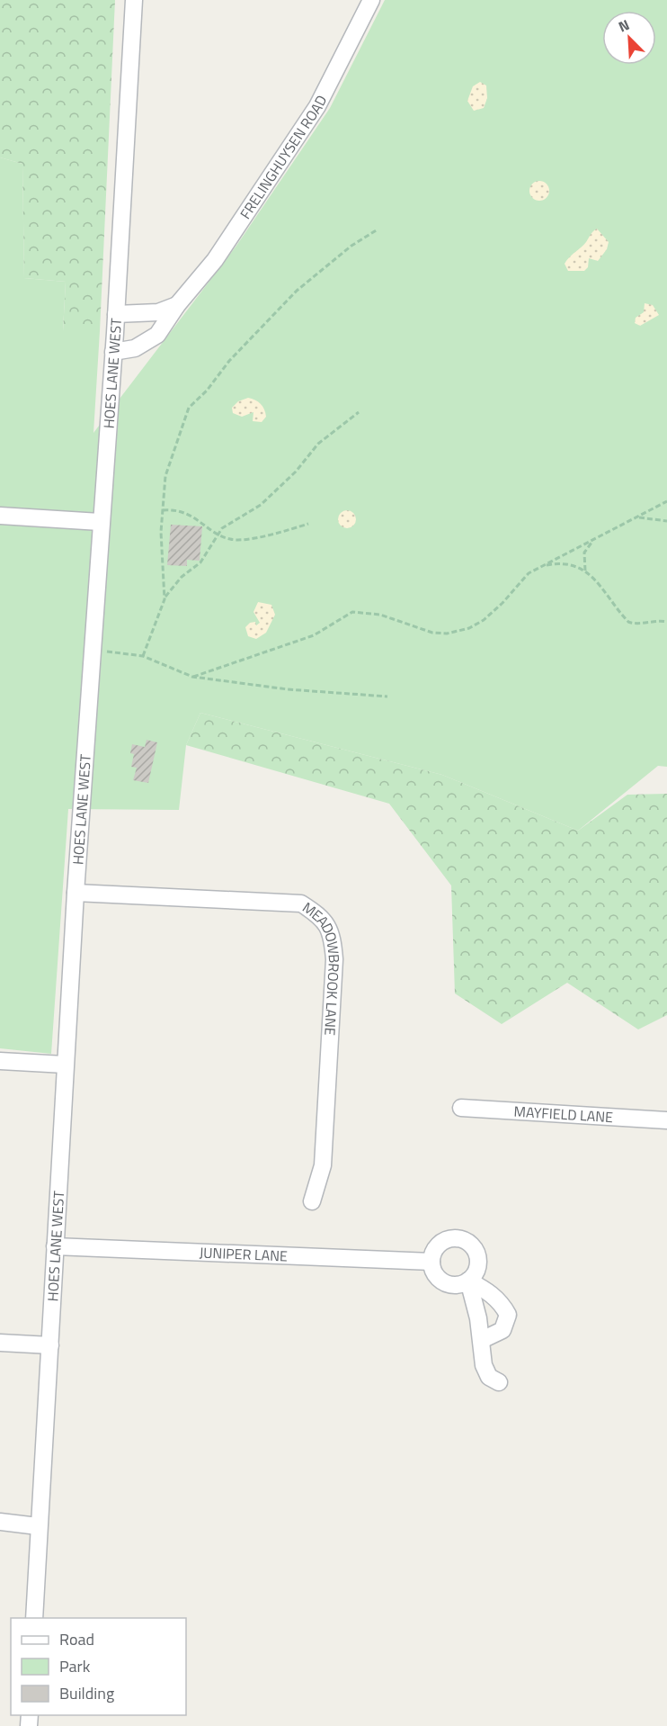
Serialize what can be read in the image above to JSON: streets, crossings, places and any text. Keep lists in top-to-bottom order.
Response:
{
  "streets": {
    "street": [
      "FRELINGHUYSEN ROAD",
      "HOES LANE WEST",
      "MEADOWBROOK LANE",
      "MAYFIELD LANE",
      "JUNIPER LANE"
    ]
  },
  "crossings": [
    ["FRELINGHUYSEN ROAD", "HOES LANE WEST"],
    ["HOES LANE WEST", "MEADOWBROOK LANE"],
    ["HOES LANE WEST", "JUNIPER LANE"]
  ],
  "legend": ["Road", "Park", "Building"],
  "north": "top left"
}
